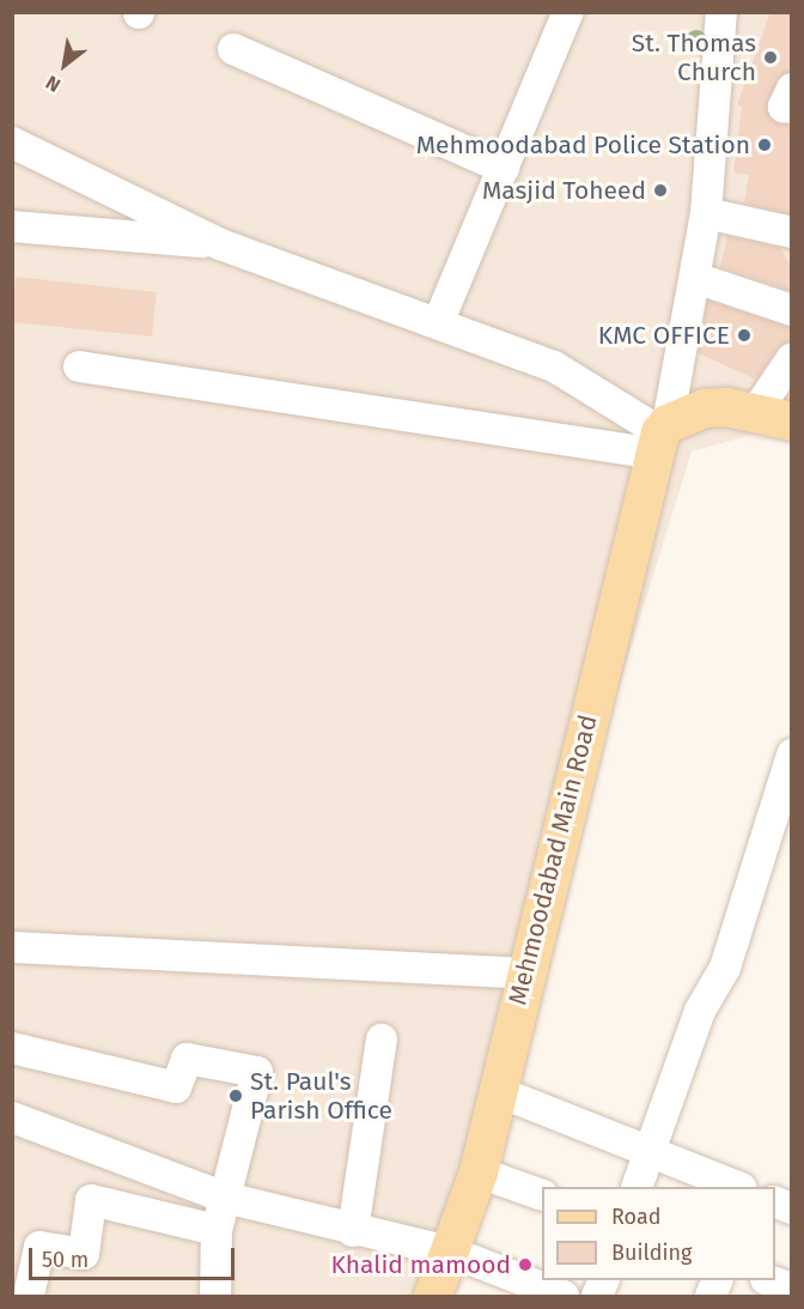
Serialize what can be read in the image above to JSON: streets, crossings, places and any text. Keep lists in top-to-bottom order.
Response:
{
  "streets": {
    "main road": ["Mehmoodabad Main Road"]
  },
  "places": [
    "St. Thomas Church",
    "Mehmoodabad Police Station",
    "Masjid Toheed",
    "KMC OFFICE",
    "St. Paul's Parish Office",
    "Khalid mamood"
  ],
  "legend": ["Road", "Building"],
  "scale_bar": "50 m",
  "north": "bottom left"
}
